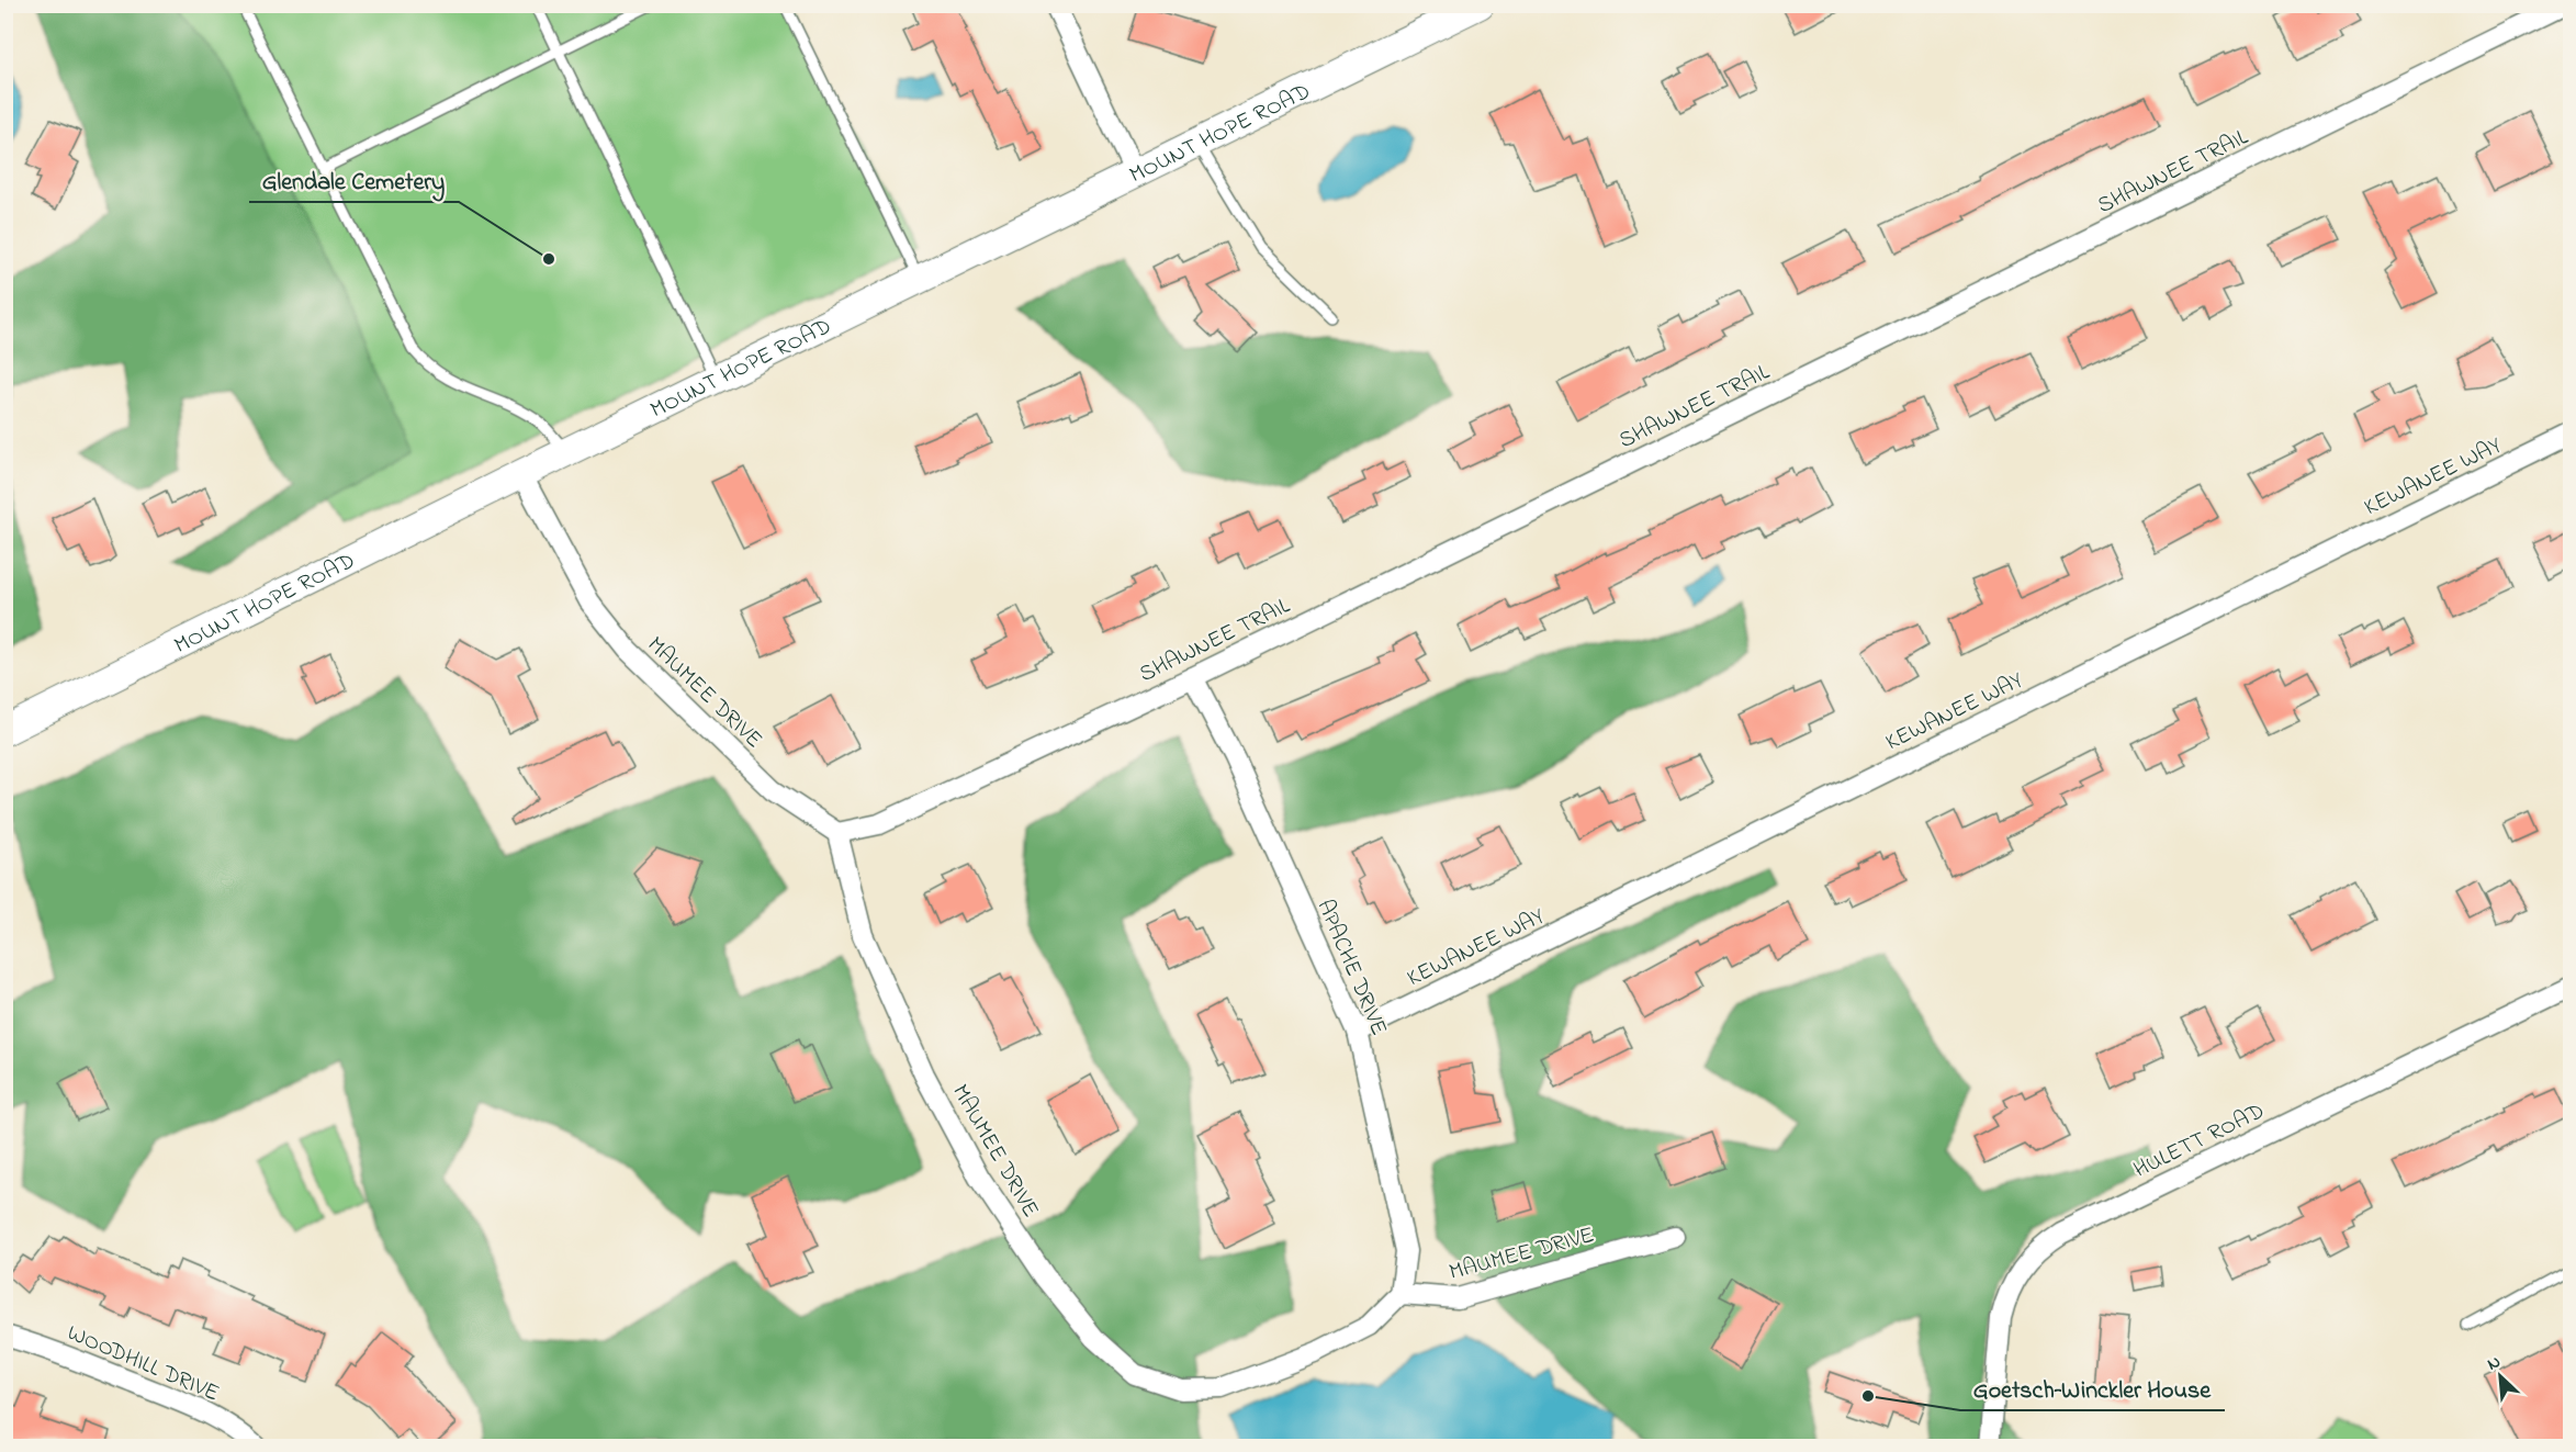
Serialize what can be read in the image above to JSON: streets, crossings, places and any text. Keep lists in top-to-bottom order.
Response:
{
  "streets": {
    "street": [
      "MOUNT HOPE ROAD",
      "SHAWNEE TRAIL",
      "KEWANEE WAY",
      "MAUMEE DRIVE",
      "APACHE DRIVE",
      "HULETT ROAD",
      "WOODHILL DRIVE"
    ]
  },
  "crossings": [
    ["MOUNT HOPE ROAD", "MAUMEE DRIVE"],
    ["SHAWNEE TRAIL", "MAUMEE DRIVE"],
    ["SHAWNEE TRAIL", "APACHE DRIVE"],
    ["KEWANEE WAY", "APACHE DRIVE"],
    ["MAUMEE DRIVE", "APACHE DRIVE"]
  ],
  "places": ["Glendale Cemetery", "Goetsch–Winckler House"],
  "north": "top left"
}
